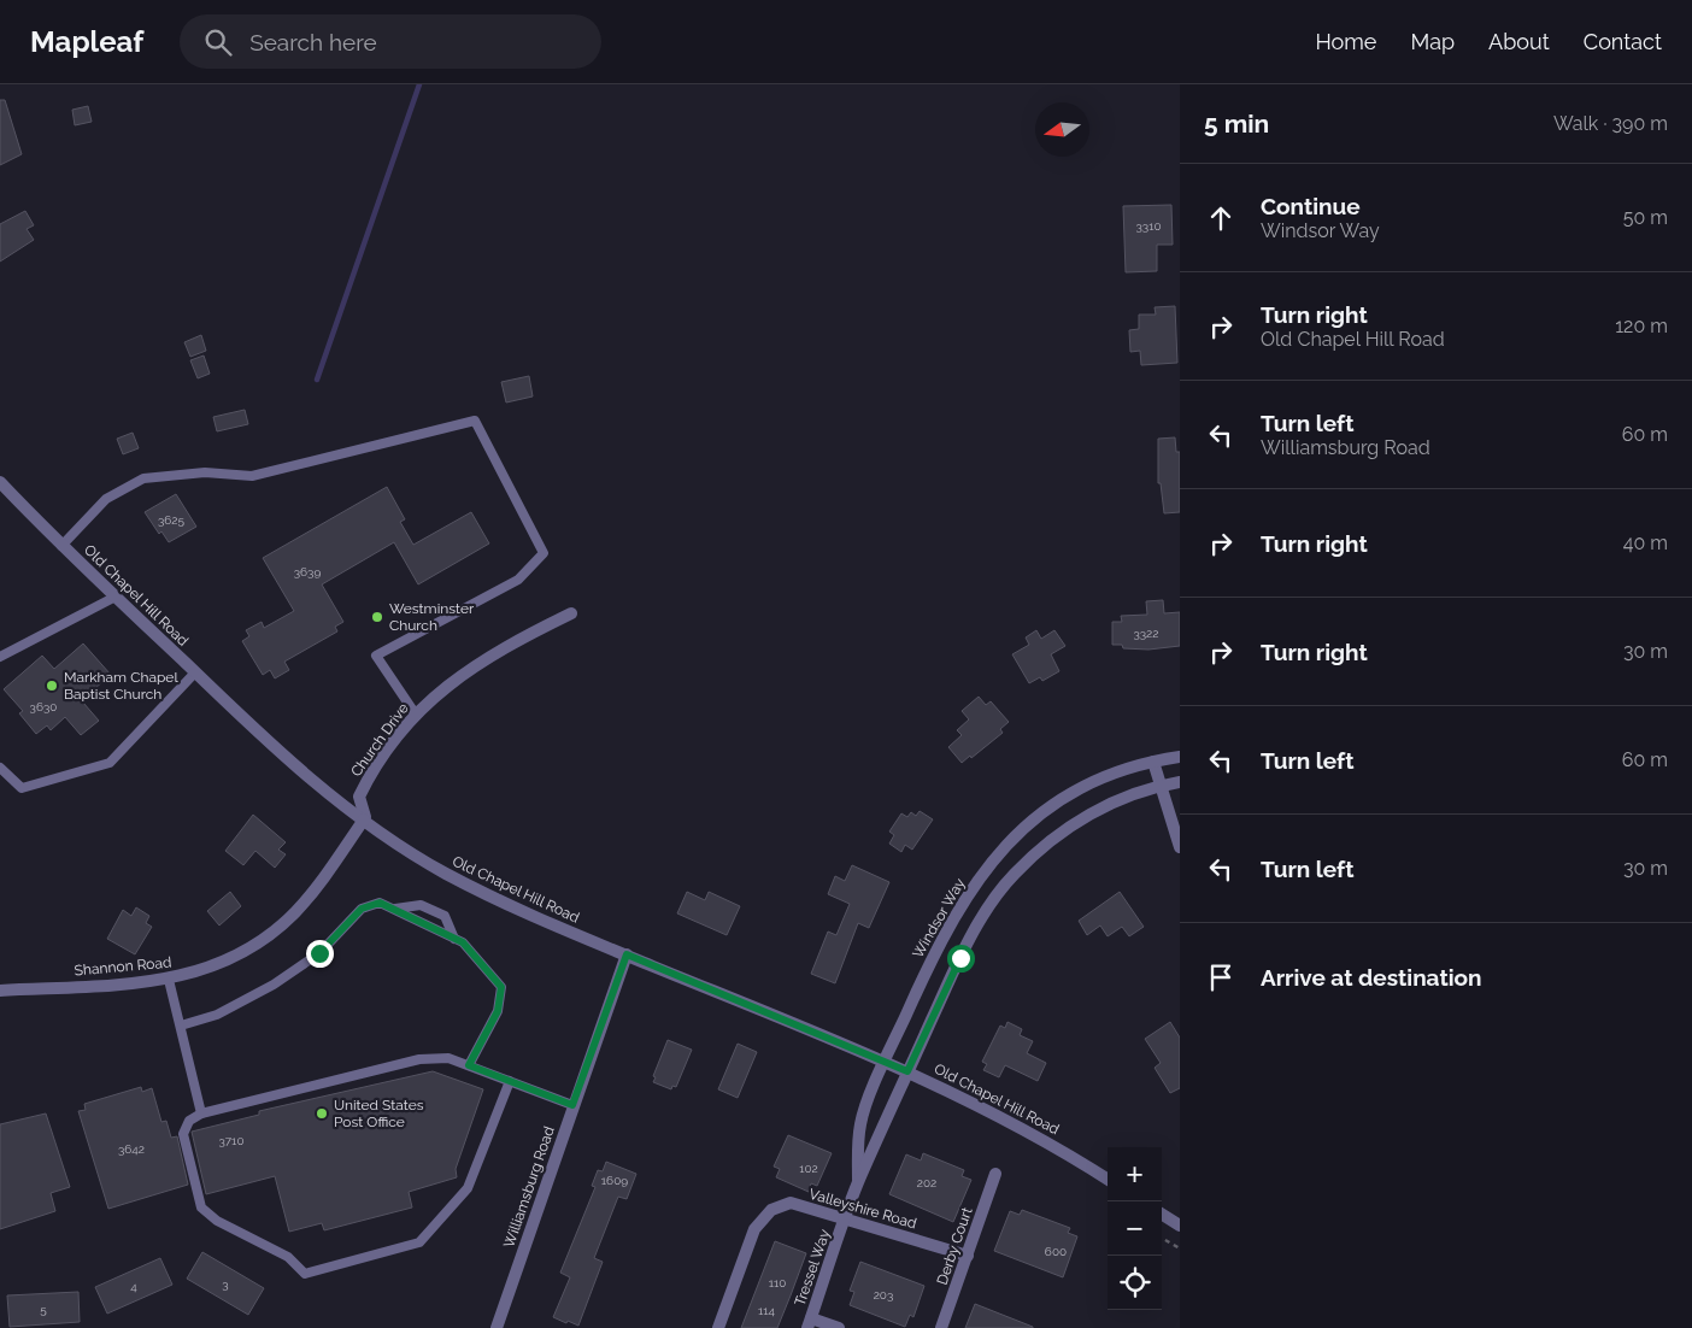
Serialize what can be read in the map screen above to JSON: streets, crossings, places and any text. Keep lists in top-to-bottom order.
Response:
{
  "streets": {
    "street": [
      "Old Chapel Hill Road",
      "Church Drive",
      "Windsor Way",
      "Shannon Road",
      "Williamsburg Road",
      "Valleyshire Road",
      "Derby Court",
      "Tressel Way"
    ]
  },
  "crossings": [
    ["Old Chapel Hill Road", "Church Drive"],
    ["Old Chapel Hill Road", "Windsor Way"],
    ["Old Chapel Hill Road", "Shannon Road"],
    ["Old Chapel Hill Road", "Williamsburg Road"],
    ["Old Chapel Hill Road", "Tressel Way"],
    ["Church Drive", "Shannon Road"],
    ["Windsor Way", "Tressel Way"],
    ["Valleyshire Road", "Derby Court"],
    ["Valleyshire Road", "Tressel Way"]
  ],
  "places": ["Westminster Church", "Markham Chapel Baptist Church", "United States Post Office"],
  "house_numbers": [
    "3310",
    "3625",
    "3639",
    "3322",
    "3630",
    "3710",
    "3642",
    "102",
    "1609",
    "202",
    "600",
    "110",
    "3",
    "4",
    "203",
    "5",
    "114"
  ],
  "north": "left",
  "page": {
    "header": "Mapleaf",
    "search": "Search here",
    "nav": [
      "Home",
      "Map",
      "About",
      "Contact"
    ],
    "heading": ["5 min", "Walk · 390 m"],
    "list": [
      ["Continue", "Windsor Way", "50 m"],
      ["Turn right", "Old Chapel Hill Road", "120 m"],
      ["Turn left", "Williamsburg Road", "60 m"],
      ["Turn right", "40 m"],
      ["Turn right", "30 m"],
      ["Turn left", "60 m"],
      ["Turn left", "30 m"],
      "Arrive at destination"
    ],
    "map_buttons": ["+", "−"]
  }
}
